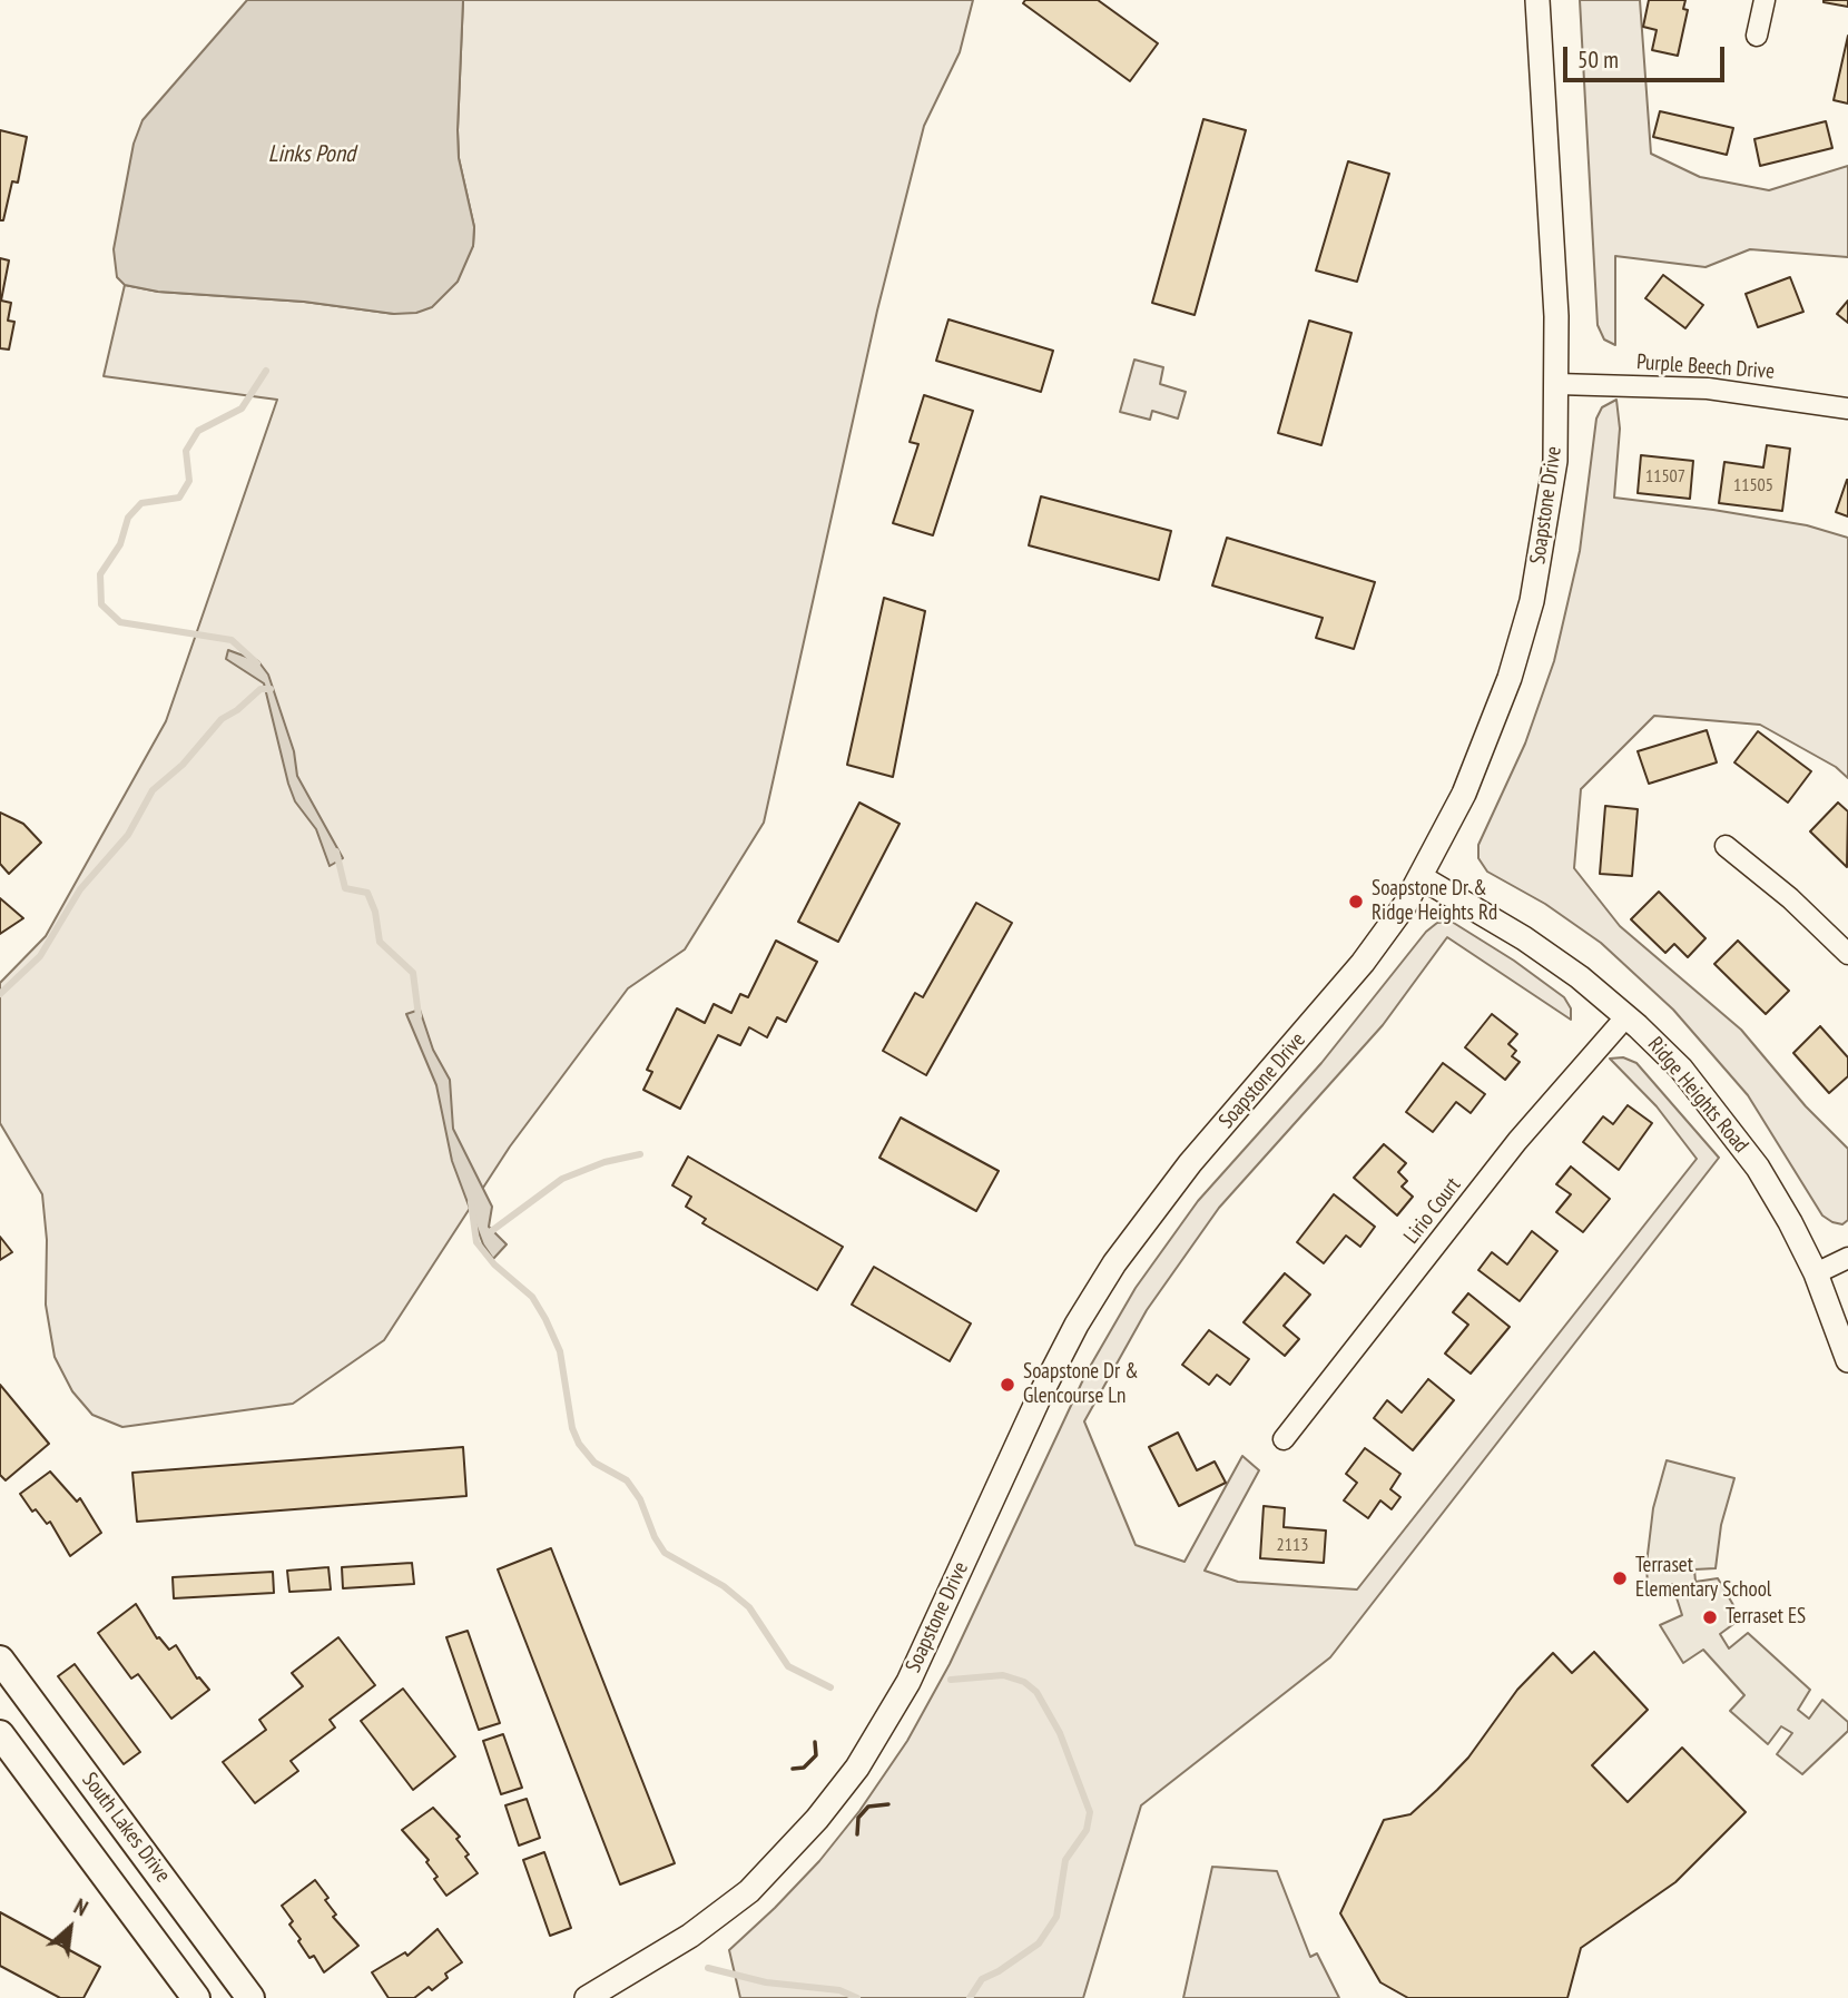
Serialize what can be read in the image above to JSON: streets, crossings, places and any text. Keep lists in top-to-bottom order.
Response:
{
  "streets": {
    "main road": ["South Lakes Drive"],
    "street": [
      "Purple Beech Drive",
      "Soapstone Drive",
      "Ridge Heights Road",
      "Lirio Court"
    ]
  },
  "crossings": [
    ["Purple Beech Drive", "Soapstone Drive"],
    ["Soapstone Drive", "Ridge Heights Road"],
    ["Ridge Heights Road", "Lirio Court"]
  ],
  "water": ["Links Pond"],
  "places": [
    "Soapstone Dr & Ridge Heights Rd",
    "Soapstone Dr & Glencourse Ln",
    "Terraset Elementary School",
    "Terraset ES"
  ],
  "house_numbers": ["11507", "11505", "2113"],
  "scale_bar": "50 m",
  "north": "top right"
}
